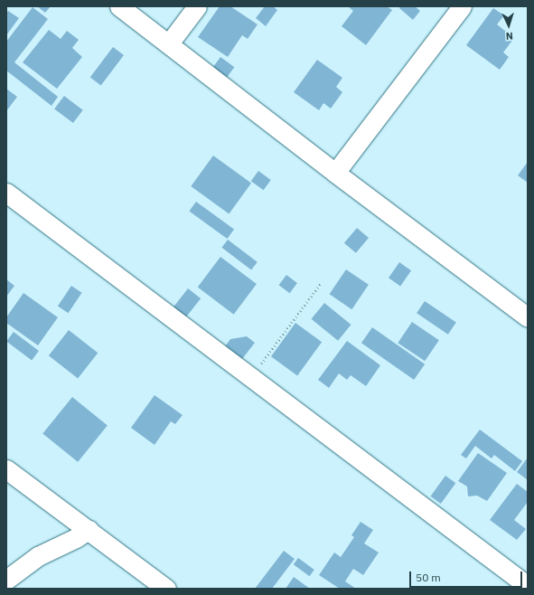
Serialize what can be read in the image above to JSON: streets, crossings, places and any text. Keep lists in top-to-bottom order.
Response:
{
  "scale_bar": "50 m",
  "north": "bottom"
}
